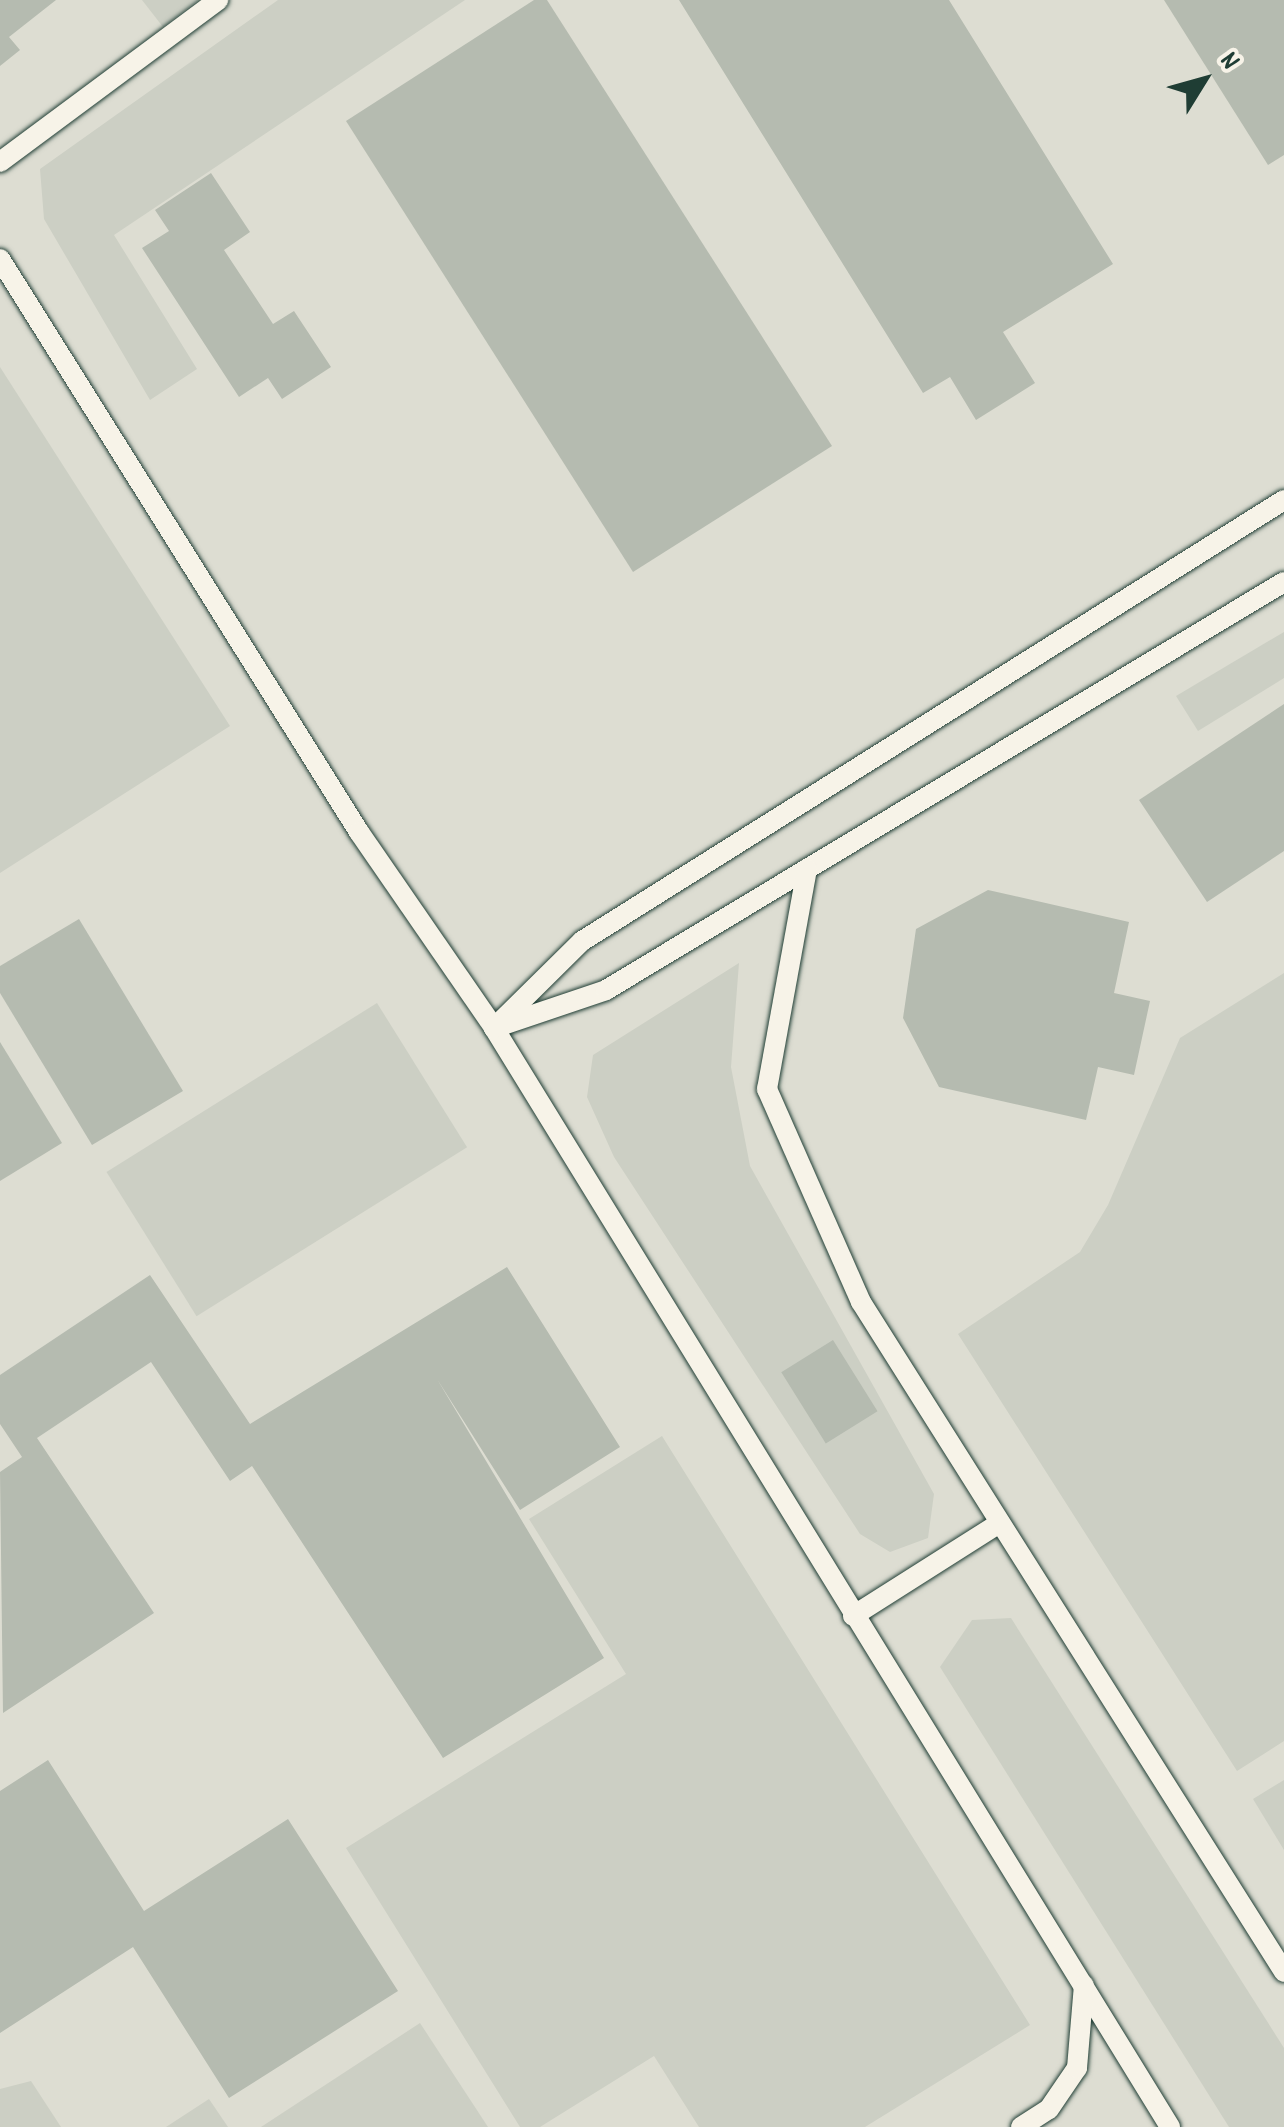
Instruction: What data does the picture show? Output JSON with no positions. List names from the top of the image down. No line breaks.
{"north":"top right"}
